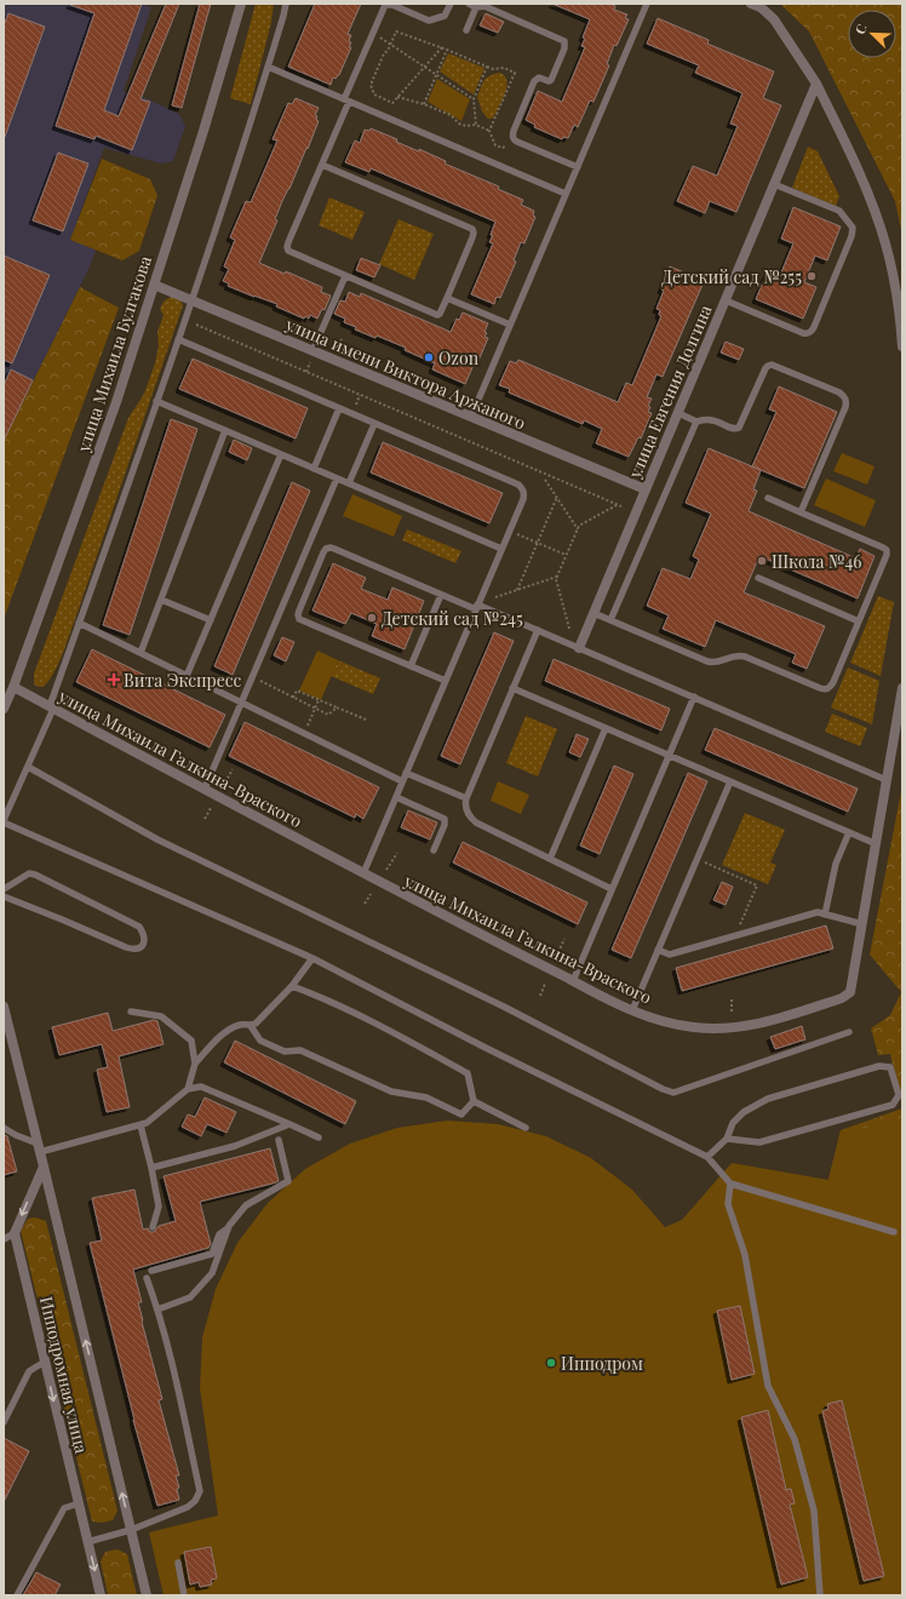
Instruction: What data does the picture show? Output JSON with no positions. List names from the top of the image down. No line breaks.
{"streets":{"street":["улица Михаила Булгакова","улица имени Виктора Аржаного","улица Евгения Долгина","улица Михаила Галкина-Враского","Ипподромная улица"]},"crossings":[["улица Михаила Булгакова","улица имени Виктора Аржаного"],["улица Михаила Булгакова","улица Михаила Галкина-Враского"],["улица имени Виктора Аржаного","улица Евгения Долгина"]],"places":{"other":["Детский сад №255","Ozon","Школа №46","Детский сад №245","Ипподром"],"health":["Вита Экспресс"]},"north":"top left"}
